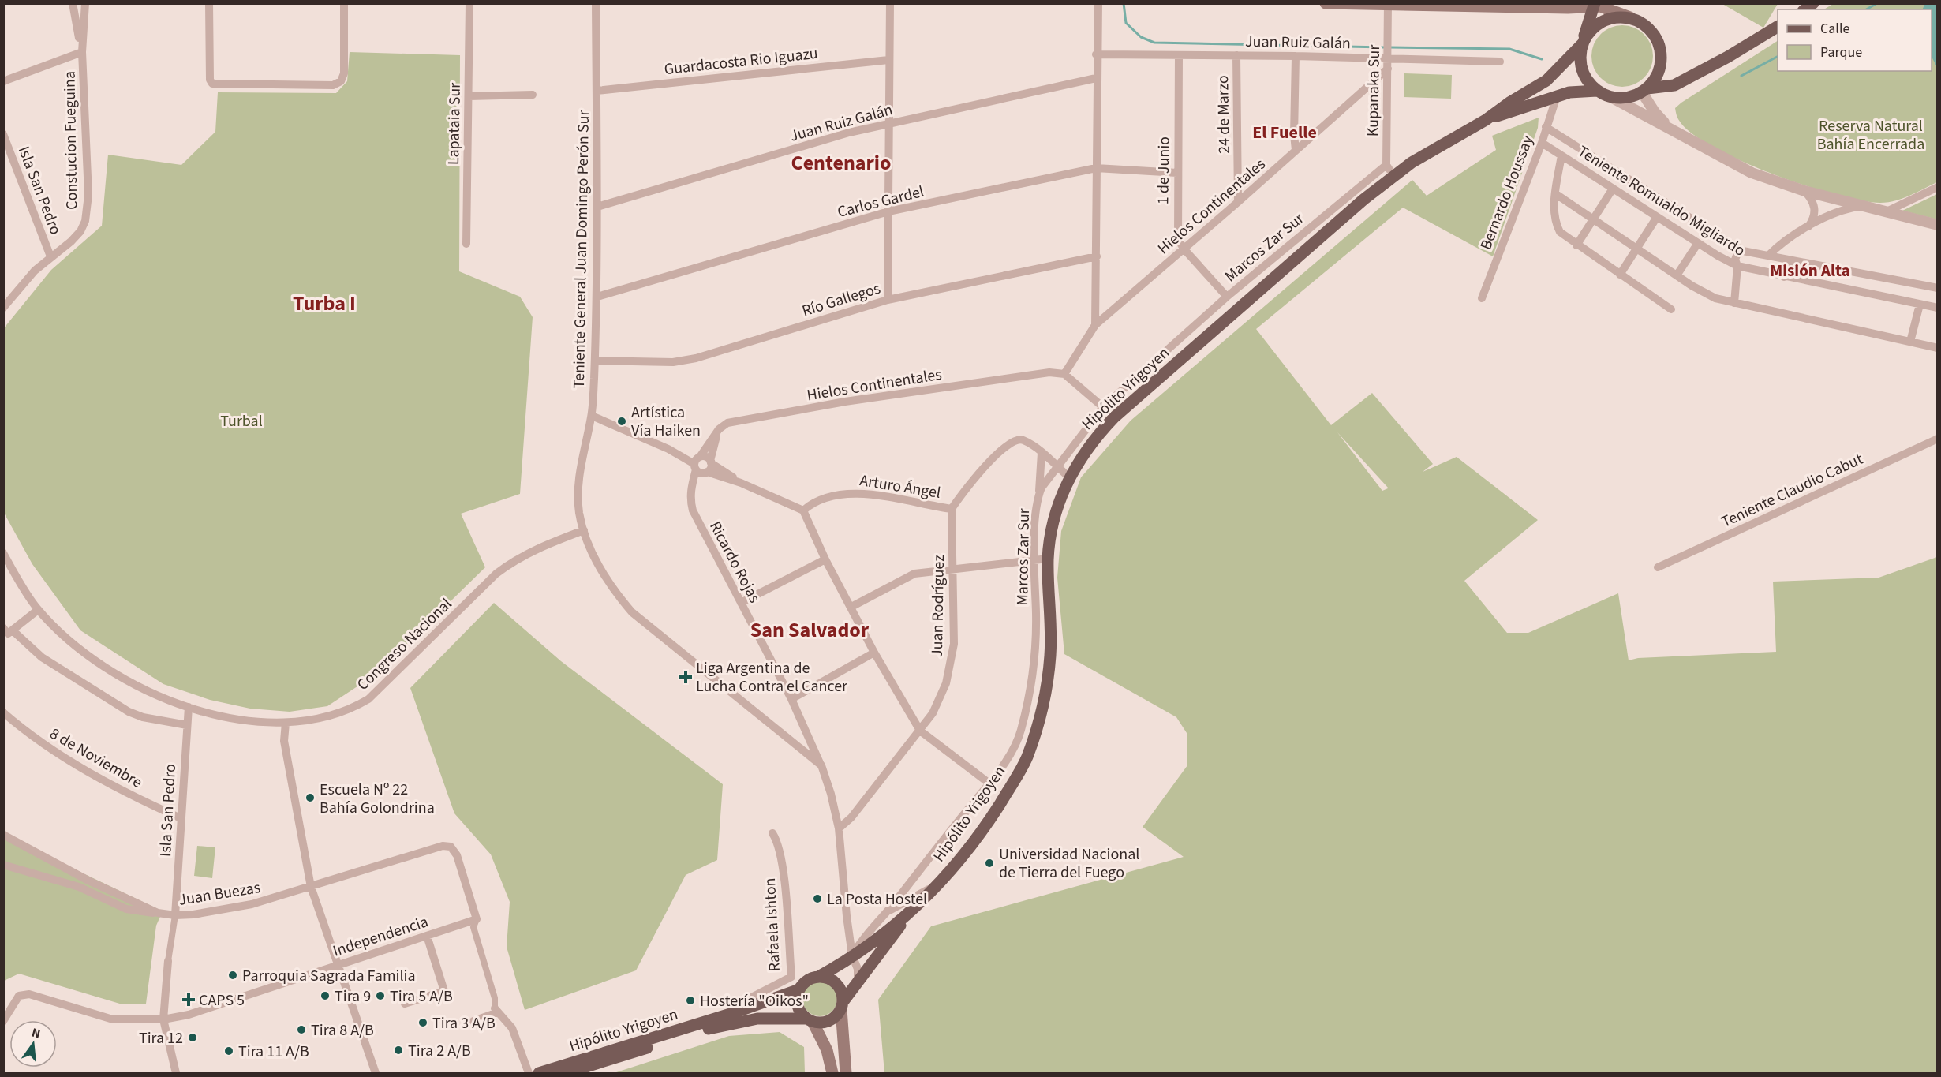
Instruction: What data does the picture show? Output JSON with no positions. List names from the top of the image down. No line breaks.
{"streets":{"main road":["Hipólito Yrigoyen"],"street":["Juan Ruiz Galán","Guardacosta Rio Iguazu","Kupanaka Sur","24 de Marzo","Lapataia Sur","Constucion Fueguina","1 de Junio","Isla San Pedro","Bernardo Houssay","Teniente Romualdo Migliardo","Carlos Gardel","Hielos Continentales","Marcos Zar Sur","Teniente General Juan Domingo Perón Sur","Río Gallegos","Arturo Ángel","Teniente Claudio Cabut","Ricardo Rojas","Juan Rodríguez","Congreso Nacional","8 de Noviembre","Juan Buezas","Rafaela Ishton","Independencia"]},"crossings":[["Juan Ruiz Galán","Kupanaka Sur"],["Juan Ruiz Galán","24 de Marzo"],["Juan Ruiz Galán","1 de Junio"],["Juan Ruiz Galán","Teniente General Juan Domingo Perón Sur"],["Guardacosta Rio Iguazu","Teniente General Juan Domingo Perón Sur"],["Kupanaka Sur","Hielos Continentales"],["Kupanaka Sur","Marcos Zar Sur"],["24 de Marzo","Hielos Continentales"],["Constucion Fueguina","Isla San Pedro"],["1 de Junio","Carlos Gardel"],["1 de Junio","Hielos Continentales"],["1 de Junio","Marcos Zar Sur"],["Isla San Pedro","Congreso Nacional"],["Isla San Pedro","8 de Noviembre"],["Isla San Pedro","Juan Buezas"],["Bernardo Houssay","Teniente Romualdo Migliardo"],["Carlos Gardel","Teniente General Juan Domingo Perón Sur"],["Marcos Zar Sur","Hipólito Yrigoyen"],["Teniente General Juan Domingo Perón Sur","Río Gallegos"],["Teniente General Juan Domingo Perón Sur","Ricardo Rojas"],["Teniente General Juan Domingo Perón Sur","Congreso Nacional"],["Hipólito Yrigoyen","Rafaela Ishton"],["Arturo Ángel","Juan Rodríguez"],["Juan Buezas","Independencia"]],"districts":["El Fuelle","Centenario","Misión Alta","Turba I","San Salvador"],"parks":["Reserva Natural Bahía Encerrada","Turbal"],"places":{"other":["Artística Vía Haiken","Escuela Nº 22 Bahía Golondrina","Universidad Nacional de Tierra del Fuego","La Posta Hostel","Parroquia Sagrada Familia","Tira 9","Tira 5 A/B","Hostería \"Oikos\"","Tira 3 A/B","Tira 8 A/B","Tira 12","Tira 2 A/B","Tira 11 A/B"],"health":["Liga Argentina de Lucha Contra el Cancer","CAPS 5"]},"legend":["Calle","Parque"],"north":"top"}
